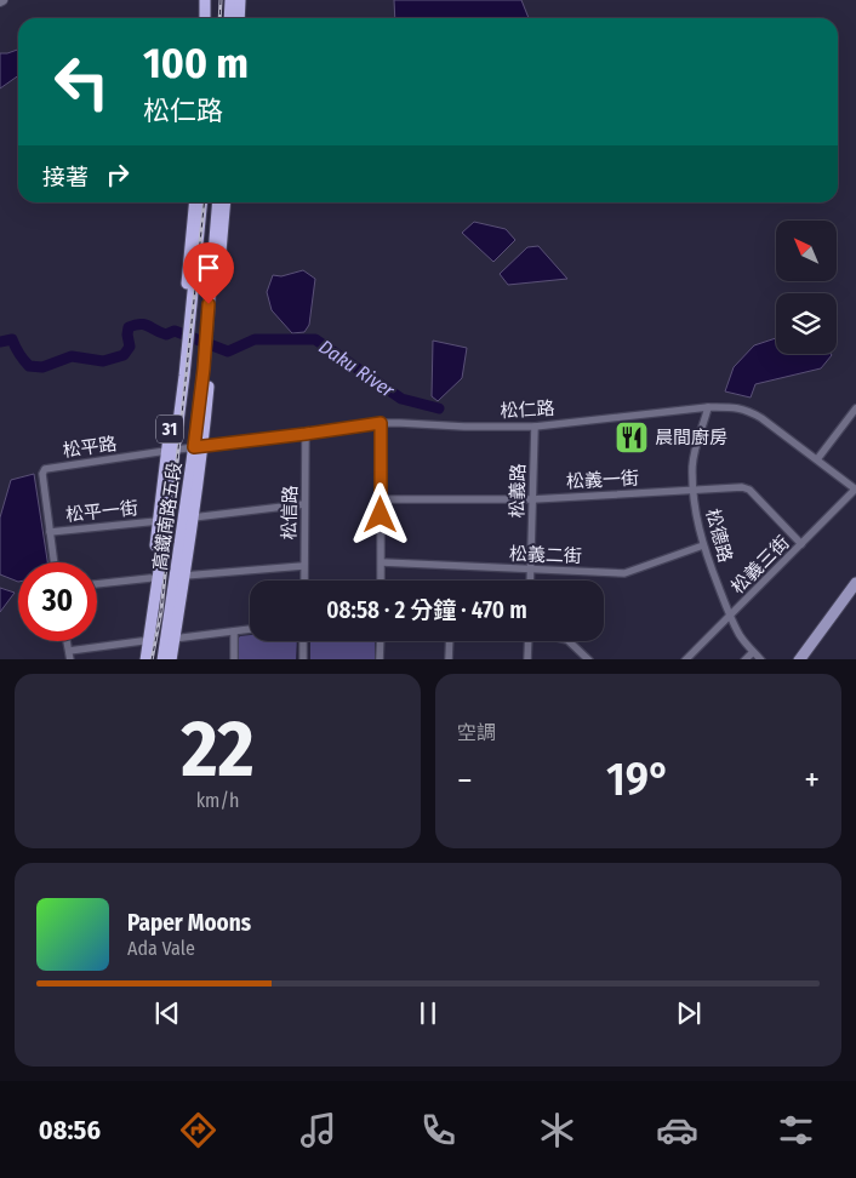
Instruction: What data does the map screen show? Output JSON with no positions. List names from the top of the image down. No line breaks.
{"streets":{"main road":["31","高鐵南路五段"],"street":["松仁路","松平路","松義一街","松義路","松平一街","松信路","松德路","松義二街","松義三街"]},"crossings":[["松仁路","松平路"],["松仁路","松義路"],["松仁路","松信路"],["松仁路","高鐵南路五段"],["松仁路","松德路"],["松仁路","松義三街"],["松平路","松平一街"],["松平路","高鐵南路五段"],["松義一街","松義路"],["松義一街","松德路"],["松義一街","松義三街"],["松義路","松義二街"],["松平一街","高鐵南路五段"],["松德路","松義二街"],["松德路","松義三街"]],"water":["Daku River"],"places":{"restaurant":["晨間廚房"]},"north":"top left","page":{"turn":["100 m","松仁路"],"then":"接著","limit":"30","trip":"08:58 · 2 分鐘 · 470 m","tile":[["22","km/h"],"空調"],"heat":["−","19°","+"],"song":["Paper Moons","Ada Vale"],"tabs":"08:56"}}
